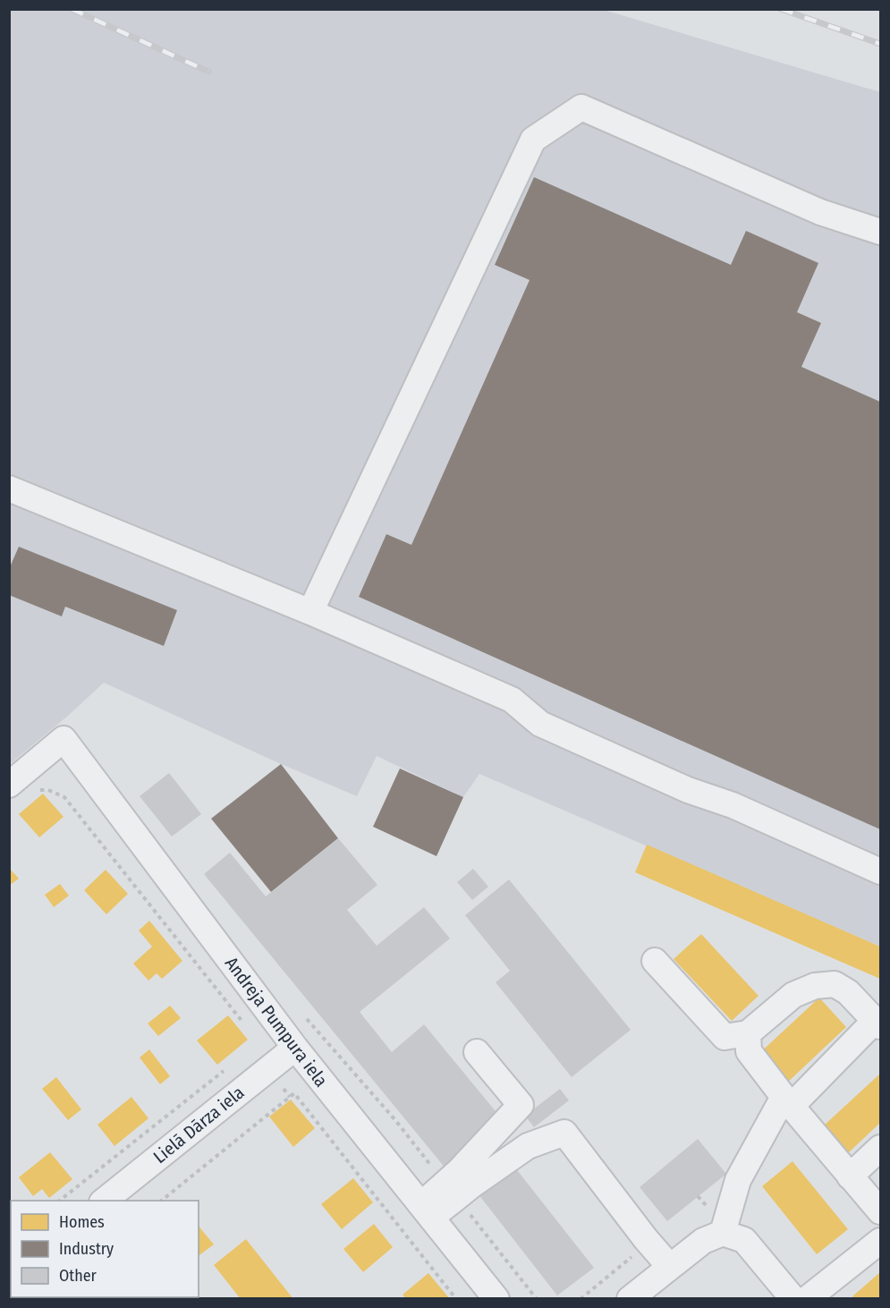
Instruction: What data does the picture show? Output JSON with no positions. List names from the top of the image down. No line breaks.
{"streets":{"street":["Andreja Pumpura iela","Lielā Dārza iela"]},"crossings":[["Andreja Pumpura iela","Lielā Dārza iela"]],"legend":["Homes","Industry","Other"]}
